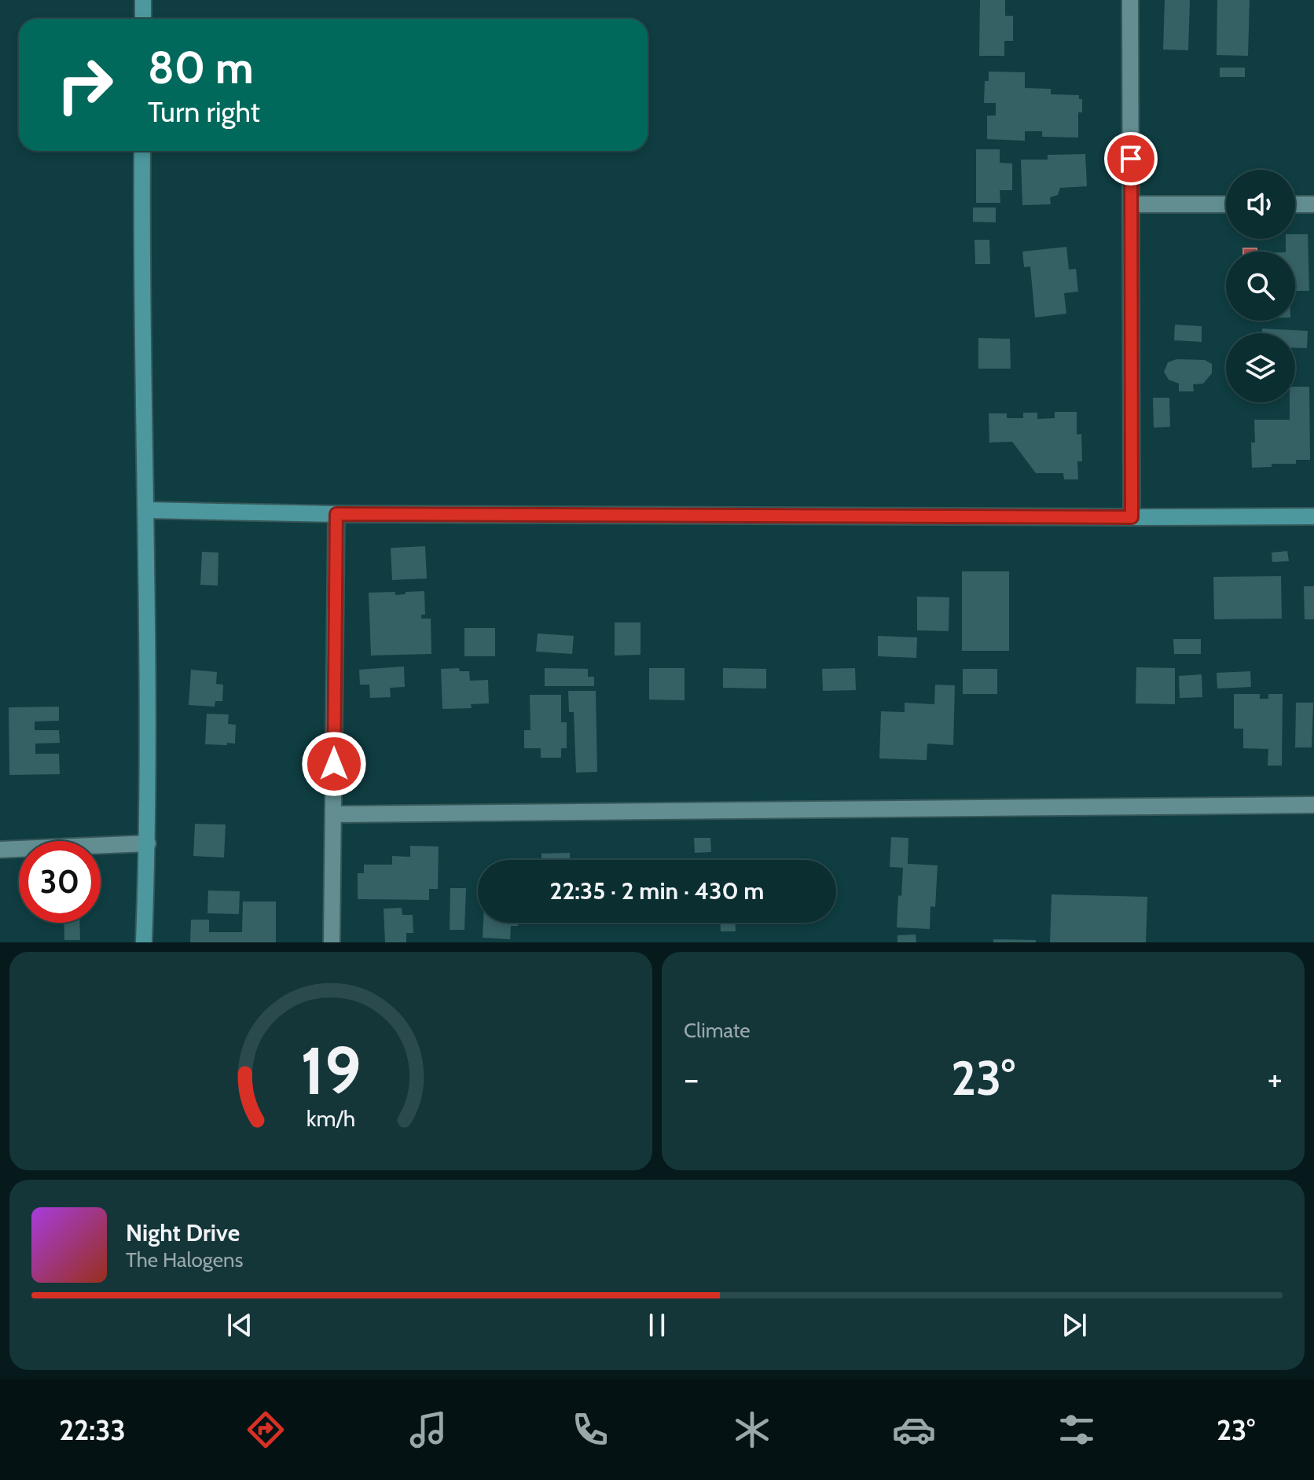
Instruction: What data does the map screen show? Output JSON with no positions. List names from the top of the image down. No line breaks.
{"page":{"turn":["80 m","Turn right"],"limit":"30","trip":"22:35 · 2 min · 430 m","tile":"Climate","heat":["−","23°","+"],"song":["Night Drive","The Halogens"],"tabs":["22:33","23°"],"gauge":["19","km/h"]}}
